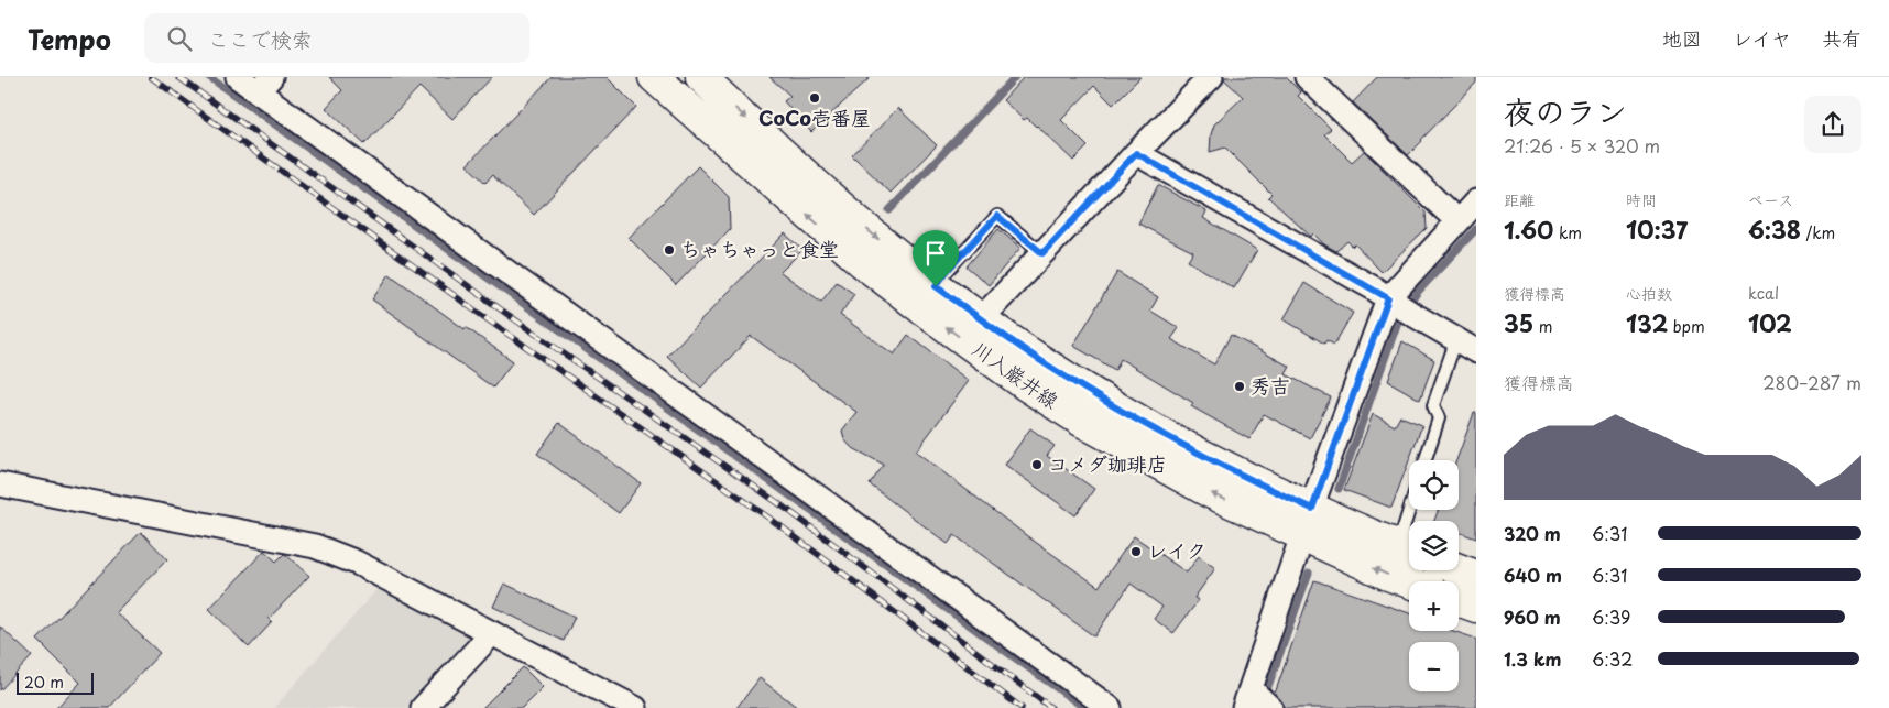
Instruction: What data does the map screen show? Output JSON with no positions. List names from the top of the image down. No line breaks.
{"streets":{"main road":["川入巌井線"]},"places":["CoCo壱番屋","ちゃちゃっと食堂","秀吉","コメダ珈琲店","レイク"],"scale_bar":"20 m","page":{"header":"Tempo","search":"ここで検索","nav":["地図","レイヤ","共有"],"heading":["夜のラン","21:26 · 5 × 320 m"],"stats":[["距離","1.60 km"],["時間","10:37"],["ペース","6:38 /km"],["獲得標高","35 m"],["心拍数","132 bpm"],["kcal","102"]],"chart":["獲得標高","280–287 m"],"map_buttons":["+","−"],"list":[{"name":"320 m","note":"6:31"},{"name":"640 m","note":"6:31"},{"name":"960 m","note":"6:39"},{"name":"1.3 km","note":"6:32"}],"scale":"20 m"}}
